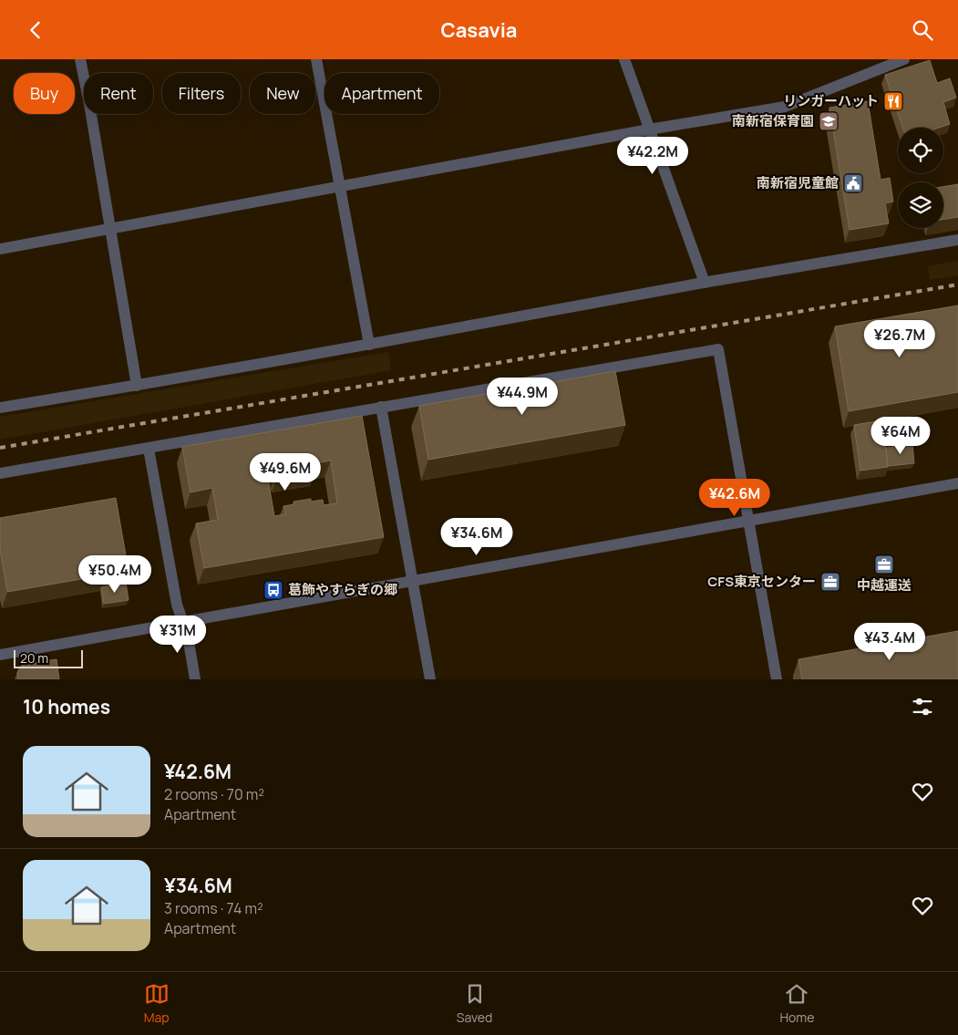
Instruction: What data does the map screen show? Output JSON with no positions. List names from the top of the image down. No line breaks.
{"places":{"restaurant":["リンガーハット"],"school or university":["南新宿保育園"],"public building":["南新宿児童館"],"office":["中越運送","CFS東京センター"],"bus stop":["葛飾やすらぎの郷"]},"scale_bar":"20 m","page":{"header":"Casavia","chip":["Buy","Rent","Filters","New","Apartment"],"price":["¥42.2M","¥26.7M","¥44.9M","¥64M","¥49.6M","¥42.6M","¥34.6M","¥50.4M","¥31M","¥43.4M"],"scale":"20 m","heading":"10 homes","list":[{"name":"¥42.6M","note":"2 rooms · 70 m² · Apartment"},{"name":"¥34.6M","note":"3 rooms · 74 m² · Apartment"}],"tabs":["Map","Saved","Home"]}}
